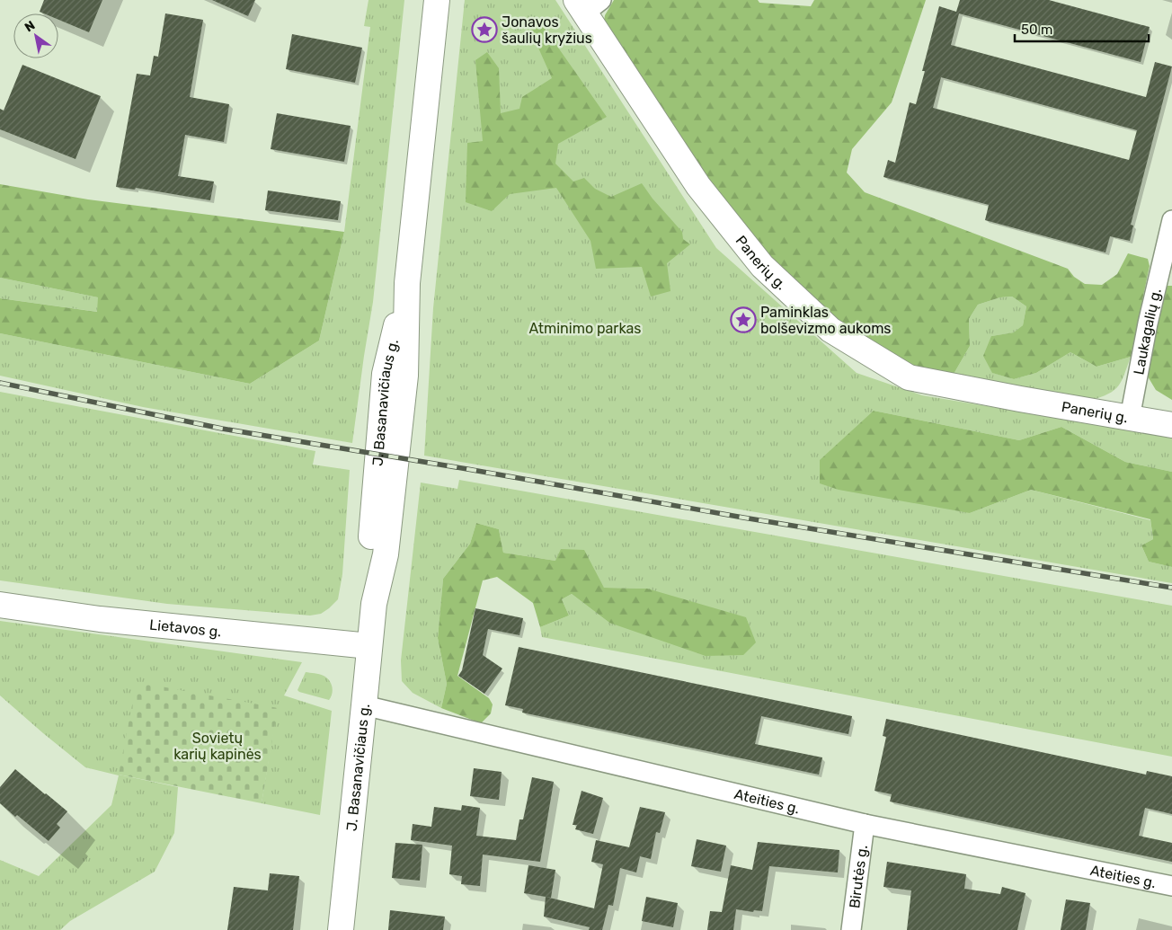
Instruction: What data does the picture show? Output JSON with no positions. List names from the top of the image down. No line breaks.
{"streets":{"main road":["Panerių g.","J. Basanavičiaus g.","Lietavos g."],"street":["Laukagalių g.","Ateities g.","Birutės g."]},"crossings":[["Panerių g.","Laukagalių g."],["J. Basanavičiaus g.","Lietavos g."],["J. Basanavičiaus g.","Ateities g."],["Ateities g.","Birutės g."]],"parks":["Atminimo parkas","Sovietų karių kapinės"],"places":{"place":["Jonavos šaulių kryžius","Paminklas bolševizmo aukoms"]},"scale_bar":"50 m","north":"top left"}
